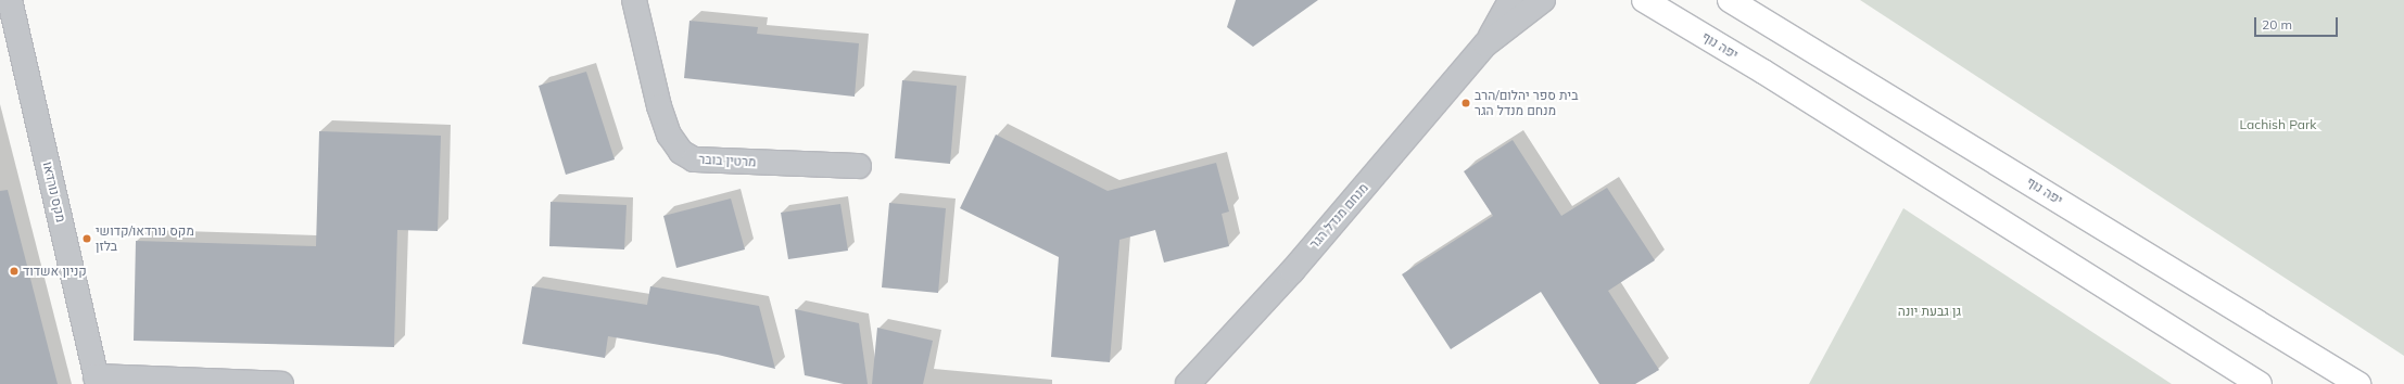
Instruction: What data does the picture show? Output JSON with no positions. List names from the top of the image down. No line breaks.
{"streets":{"main road":["יפה נוף"],"street":["מרטין בובר","מקס נורדאו","מנחם מנדל הגר"]},"parks":["Lachish Park","גן גבעת יונה"],"places":["בית ספר יהלום/הרב מנחם מנדל הגר","מקס נורדאו/קדושי בלזן","קניון אשדוד"],"scale_bar":"20 m"}
